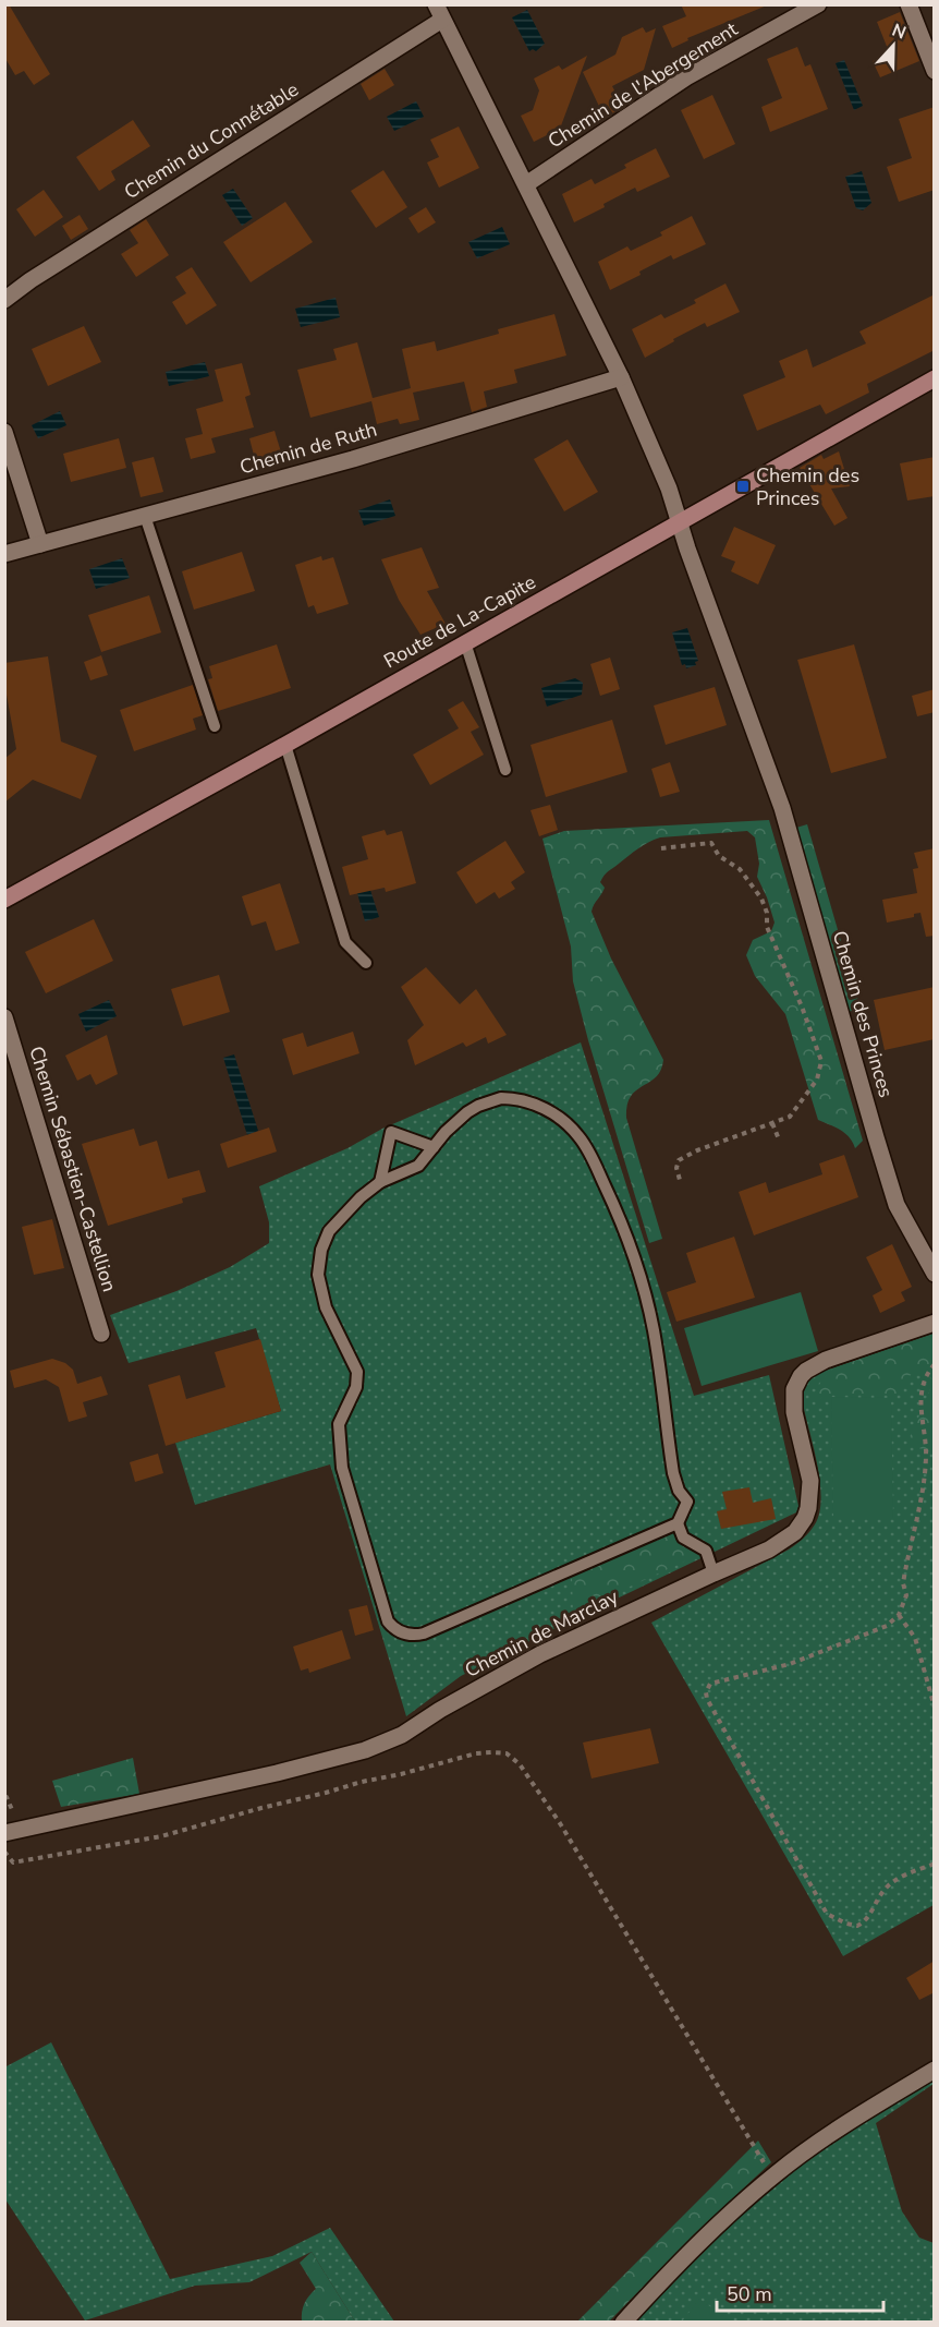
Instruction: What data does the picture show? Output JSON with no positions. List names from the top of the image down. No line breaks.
{"streets":{"street":["Chemin de l'Abergement","Chemin du Connétable","Chemin de Ruth","Route de La-Capite","Chemin des Princes","Chemin Sébastien-Castellion","Chemin de Marclay"]},"crossings":[["Chemin de l'Abergement","Chemin des Princes"],["Chemin du Connétable","Chemin des Princes"],["Chemin de Ruth","Chemin des Princes"],["Route de La-Capite","Chemin des Princes"]],"places":{"transit":["Chemin des Princes"]},"scale_bar":"50 m","north":"top"}
